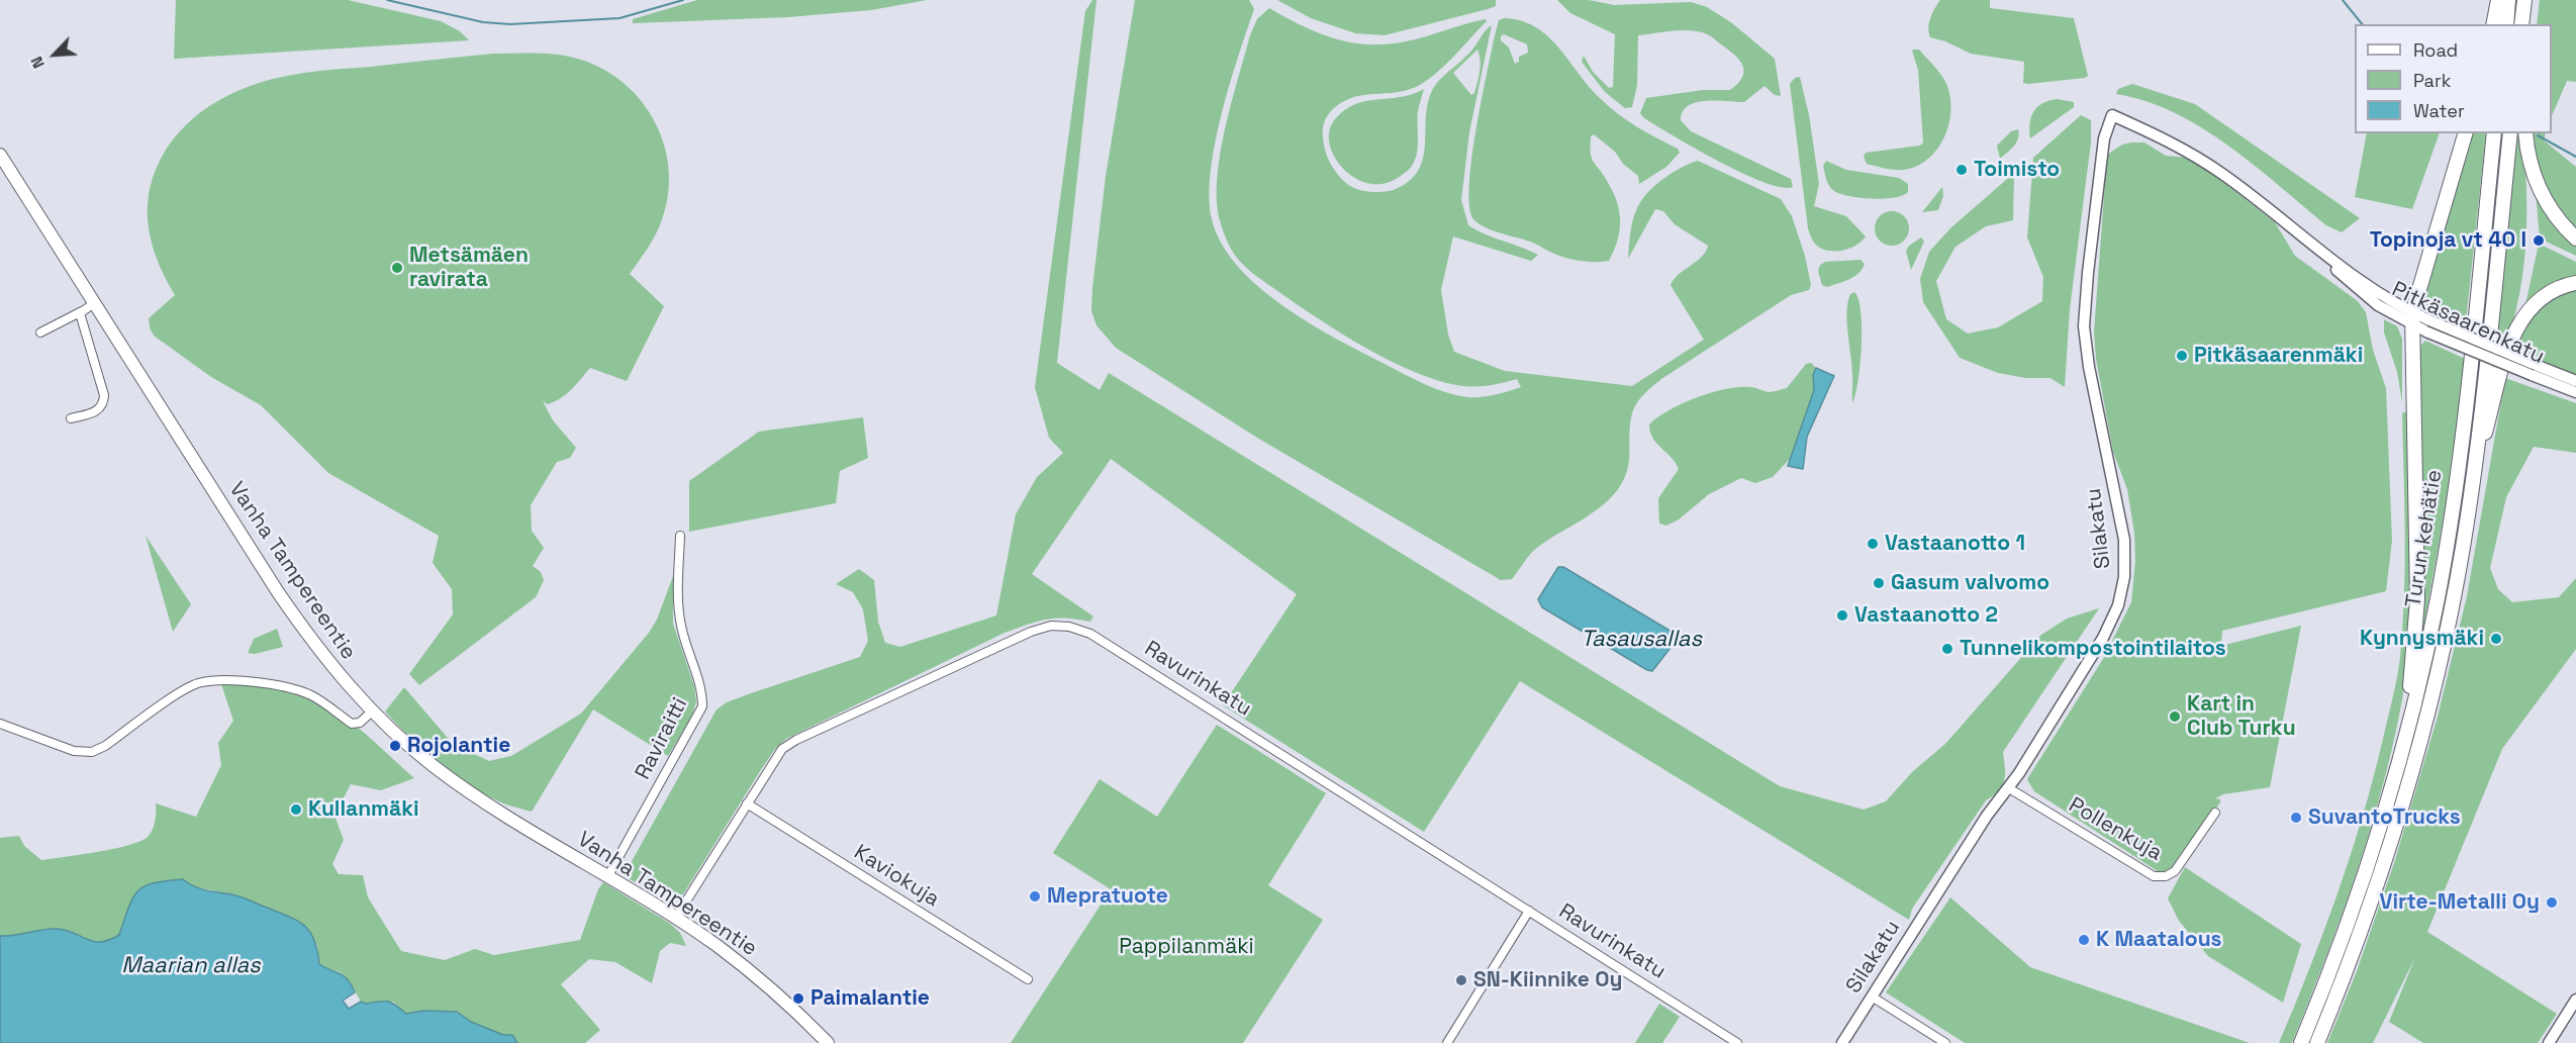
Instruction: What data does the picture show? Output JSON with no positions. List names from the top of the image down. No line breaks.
{"streets":{"highway":["Turun kehätie"],"main road":["Vanha Tampereentie"],"street":["Pitkäsaarenkatu","Silakatu","Ravurinkatu","Raviraitti","Pollenkuja","Kaviokuja"]},"crossings":[["Pitkäsaarenkatu","Silakatu"],["Silakatu","Pollenkuja"],["Vanha Tampereentie","Ravurinkatu"],["Vanha Tampereentie","Raviraitti"],["Ravurinkatu","Kaviokuja"]],"water":["Tasausallas","Maarian allas"],"parks":["Pappilanmäki"],"places":["Toimisto","Topinoja vt 40 I","Metsämäen ravirata","Pitkäsaarenmäki","Vastaanotto 1","Gasum valvomo","Vastaanotto 2","Kynnysmäki","Tunnelikompostointilaitos","Kart in Club Turku","Rojolantie","Kullanmäki","SuvantoTrucks","Mepratuote","Virte-Metalli Oy","K Maatalous","SN-Kiinnike Oy","Paimalantie"],"legend":["Road","Park","Water"],"north":"bottom left"}
